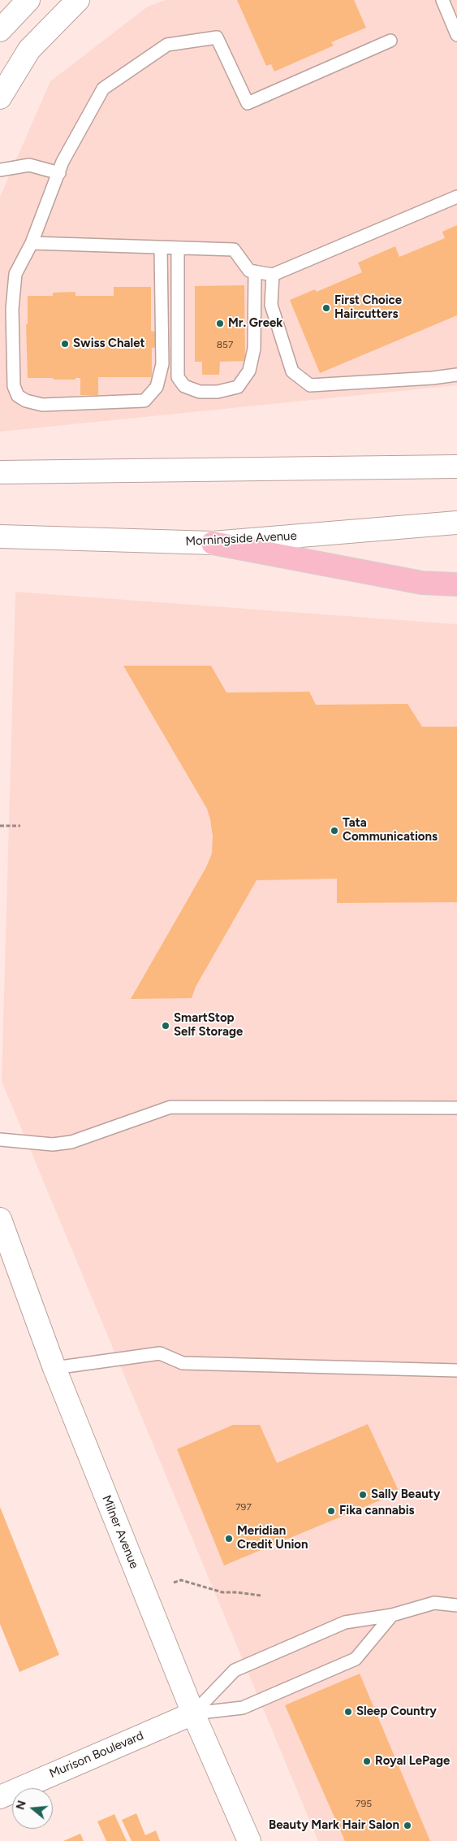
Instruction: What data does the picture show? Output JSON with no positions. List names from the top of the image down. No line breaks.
{"streets":{"main road":["Morningside Avenue","Milner Avenue","Murison Boulevard"]},"crossings":[["Milner Avenue","Murison Boulevard"]],"places":["First Choice Haircutters","Mr. Greek","Swiss Chalet","Tata Communications","SmartStop Self Storage","Sally Beauty","Fika cannabis","Meridian Credit Union","Sleep Country","Royal LePage","Beauty Mark Hair Salon"],"house_numbers":["857","797","795"],"north":"left"}
